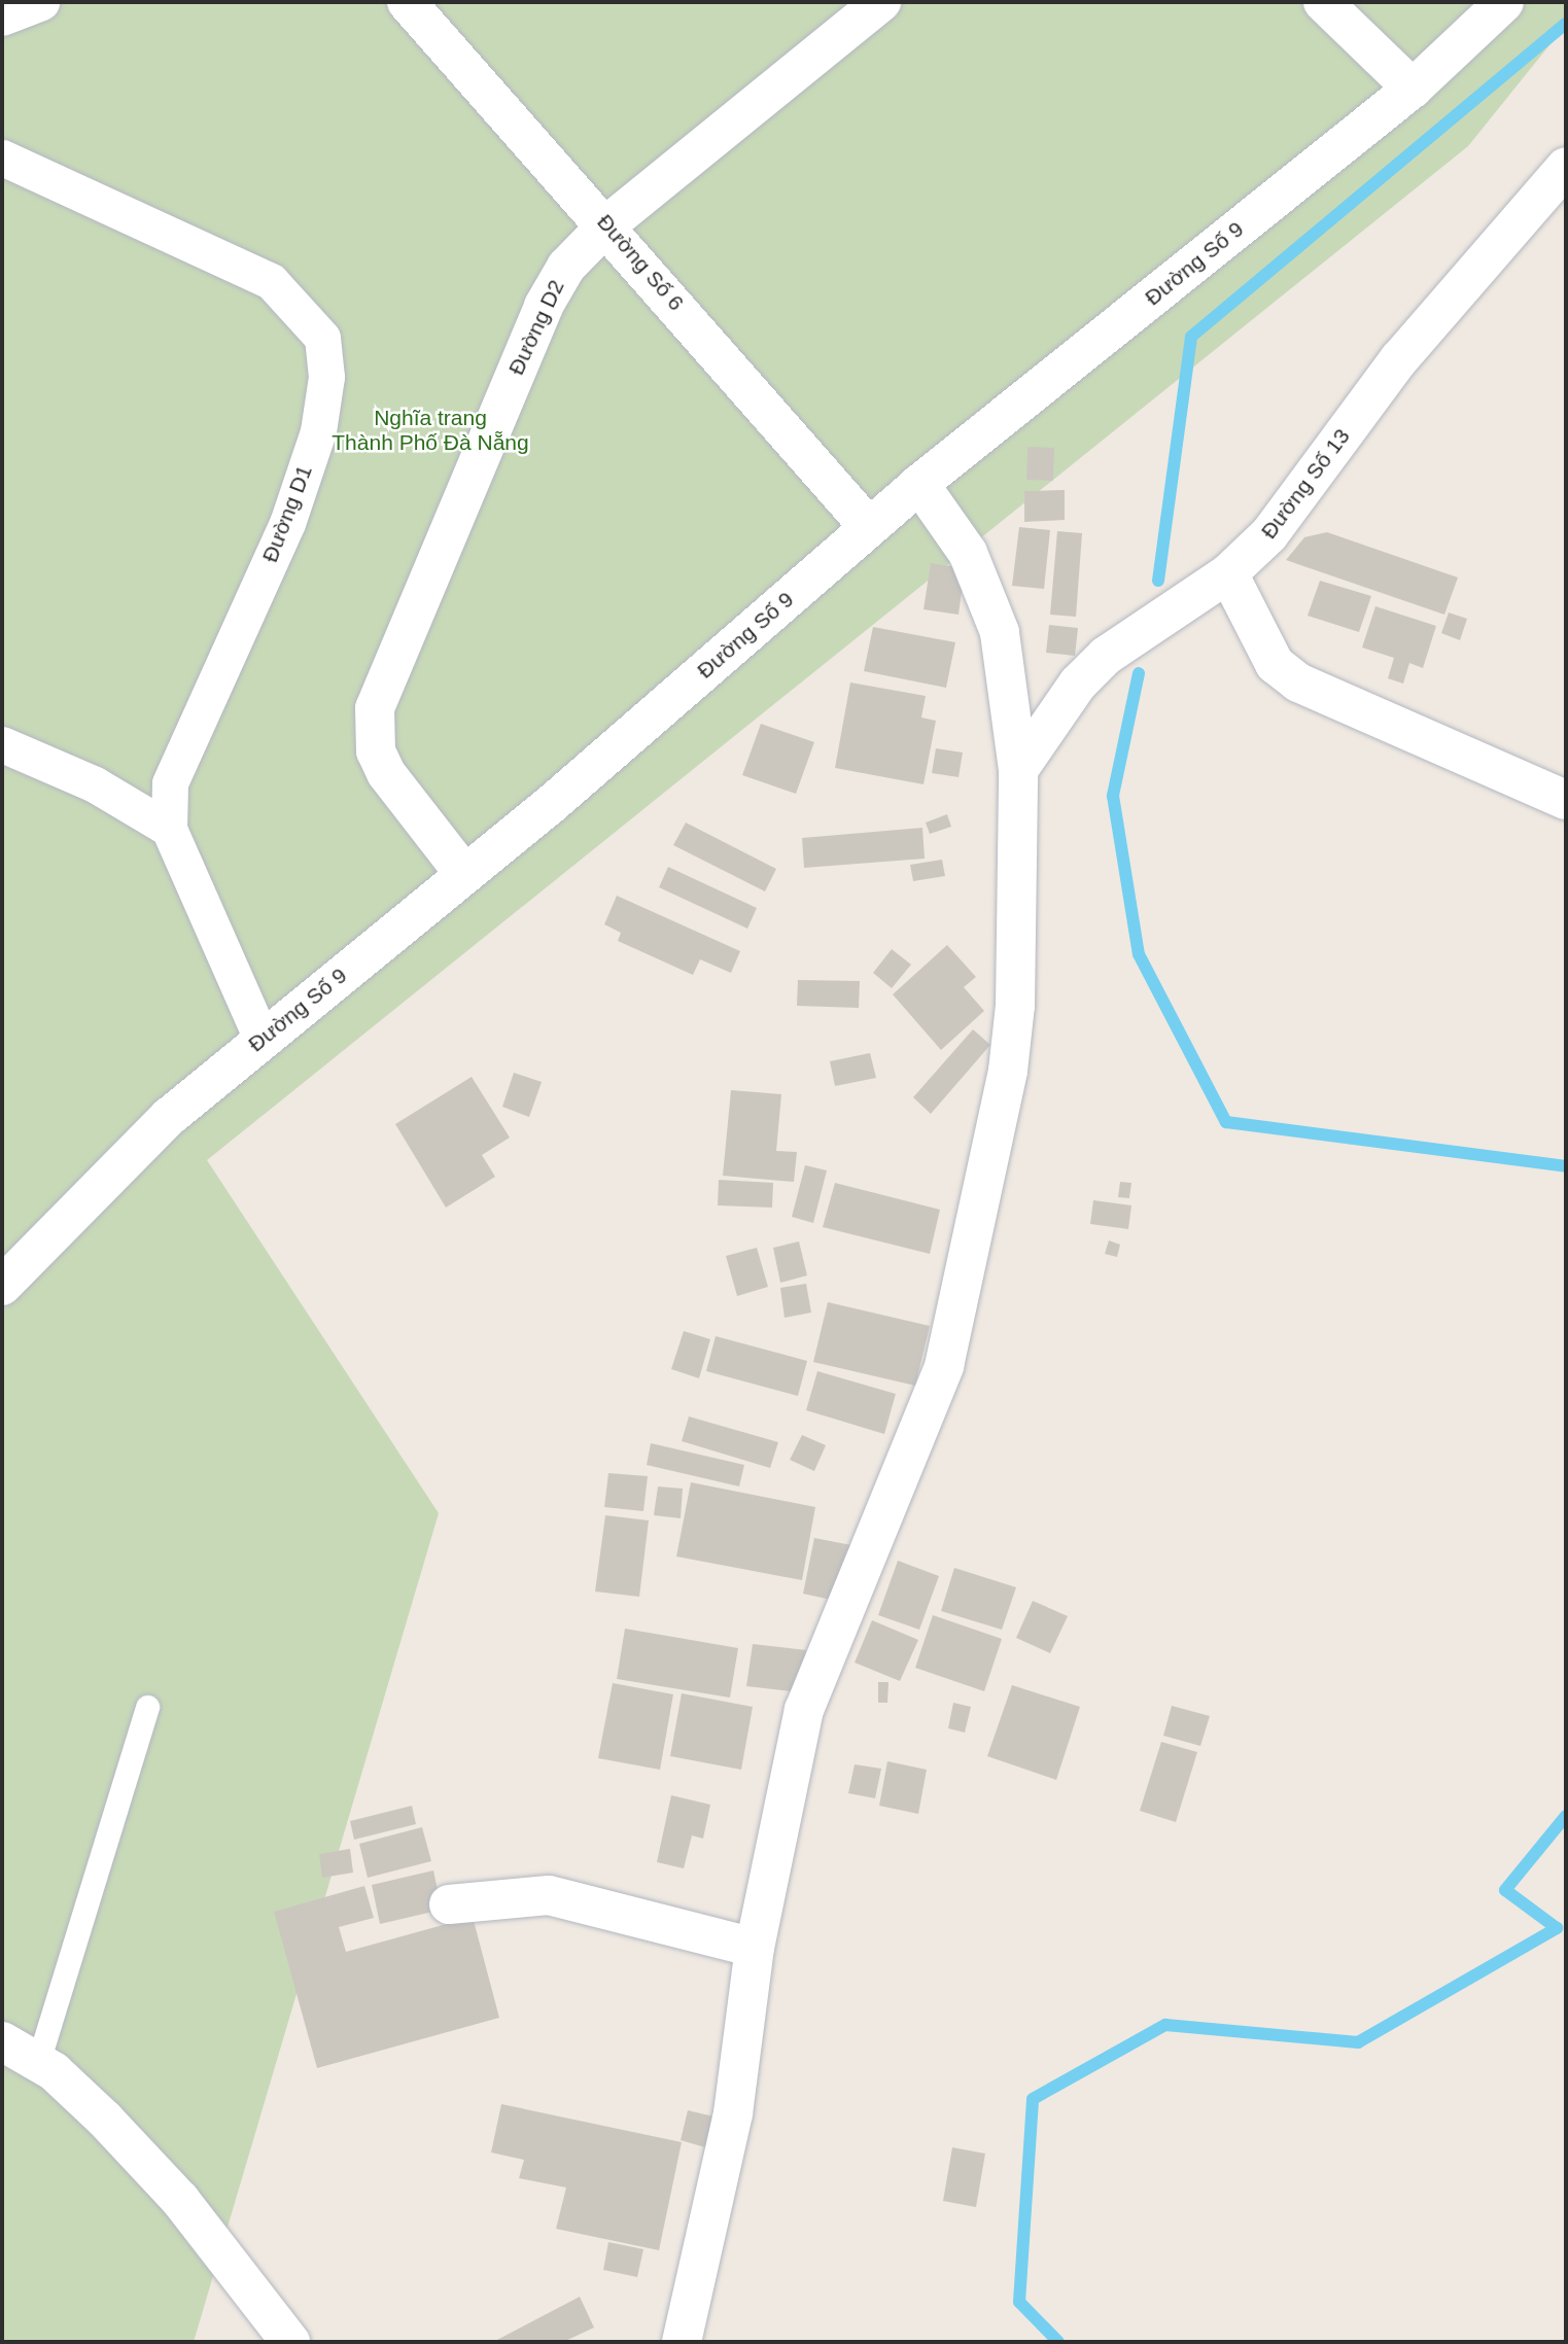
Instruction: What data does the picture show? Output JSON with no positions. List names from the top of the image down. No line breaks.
{"streets":{"street":["Đường Số 6","Đường Số 9","Đường D2","Đường Số 13","Đường D1"]},"crossings":[["Đường Số 6","Đường Số 9"],["Đường Số 6","Đường D2"],["Đường Số 9","Đường D2"],["Đường Số 9","Đường D1"]],"parks":["Nghĩa trang Thành Phố Đà Nẵng"]}
